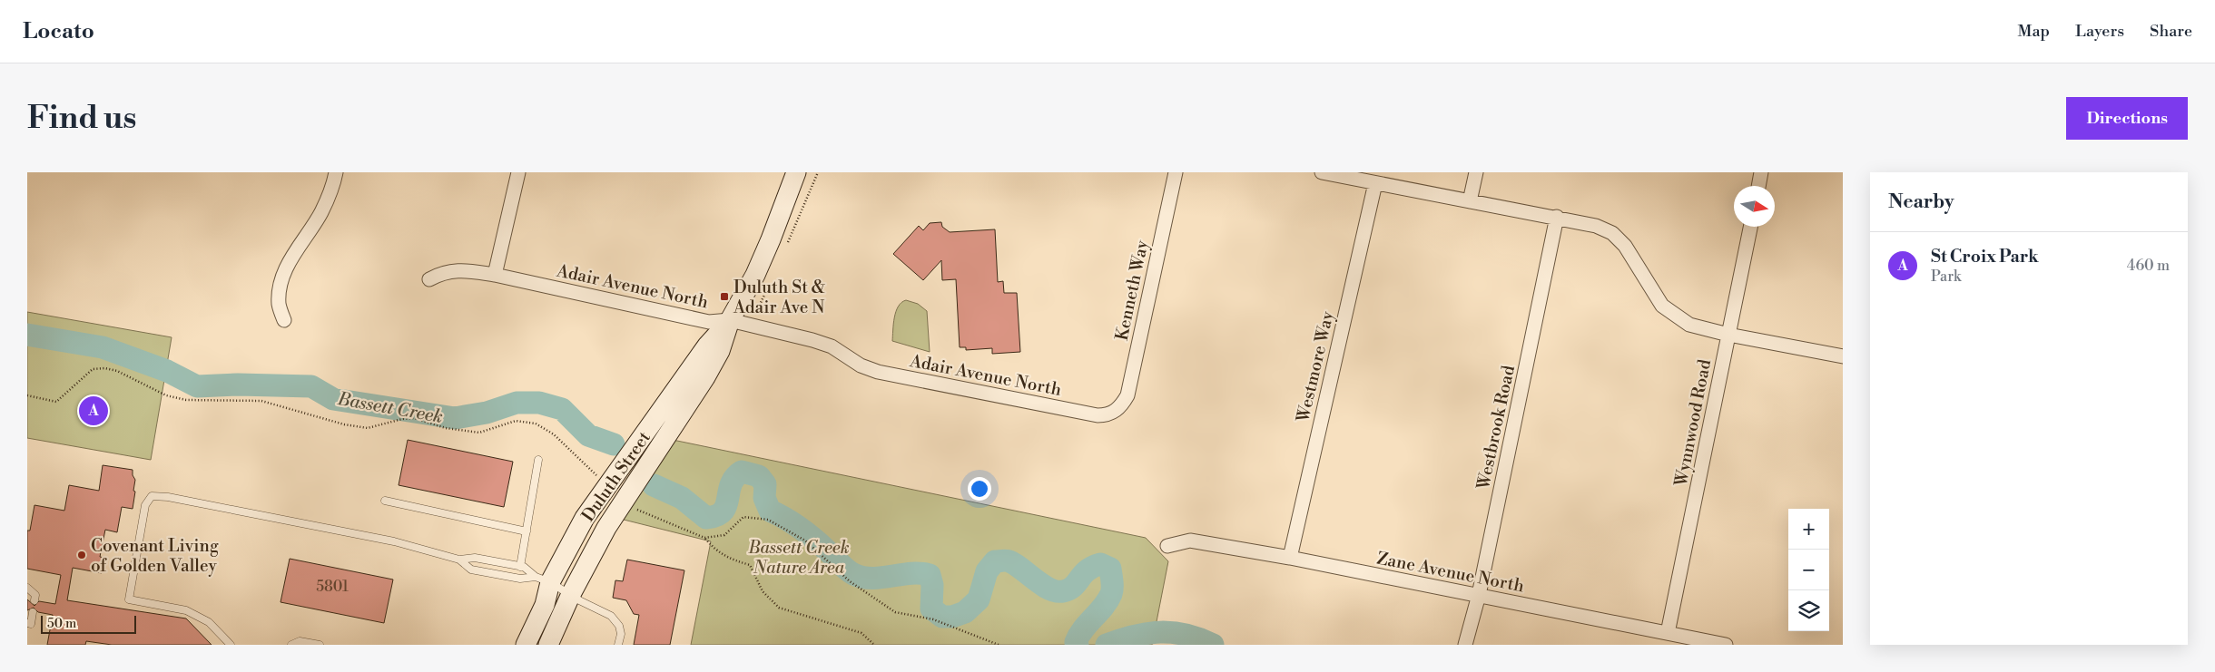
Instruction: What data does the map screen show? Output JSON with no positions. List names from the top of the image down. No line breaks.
{"streets":{"street":["Adair Avenue North","Kenneth Way","Westmore Way","Wynnwood Road","Westbrook Road","Duluth Street","Zane Avenue North"]},"crossings":[["Adair Avenue North","Kenneth Way"],["Adair Avenue North","Duluth Street"],["Westmore Way","Zane Avenue North"],["Wynnwood Road","Zane Avenue North"],["Westbrook Road","Zane Avenue North"]],"water":["Bassett Creek"],"parks":["Bassett Creek Nature Area"],"places":{"transit":["Duluth St & Adair Ave N"],"other":["Covenant Living of Golden Valley"]},"house_numbers":["5801"],"scale_bar":"50 m","north":"right","page":{"header":"Locato","nav":["Map","Layers","Share"],"buttons":"Directions","title":"Find us","heading":"Nearby","list":[{"mark":"A","name":"St Croix Park","note":"Park","value":"460 m"}],"pins":"A","map_buttons":["+","−"],"scale":"50 m"}}
